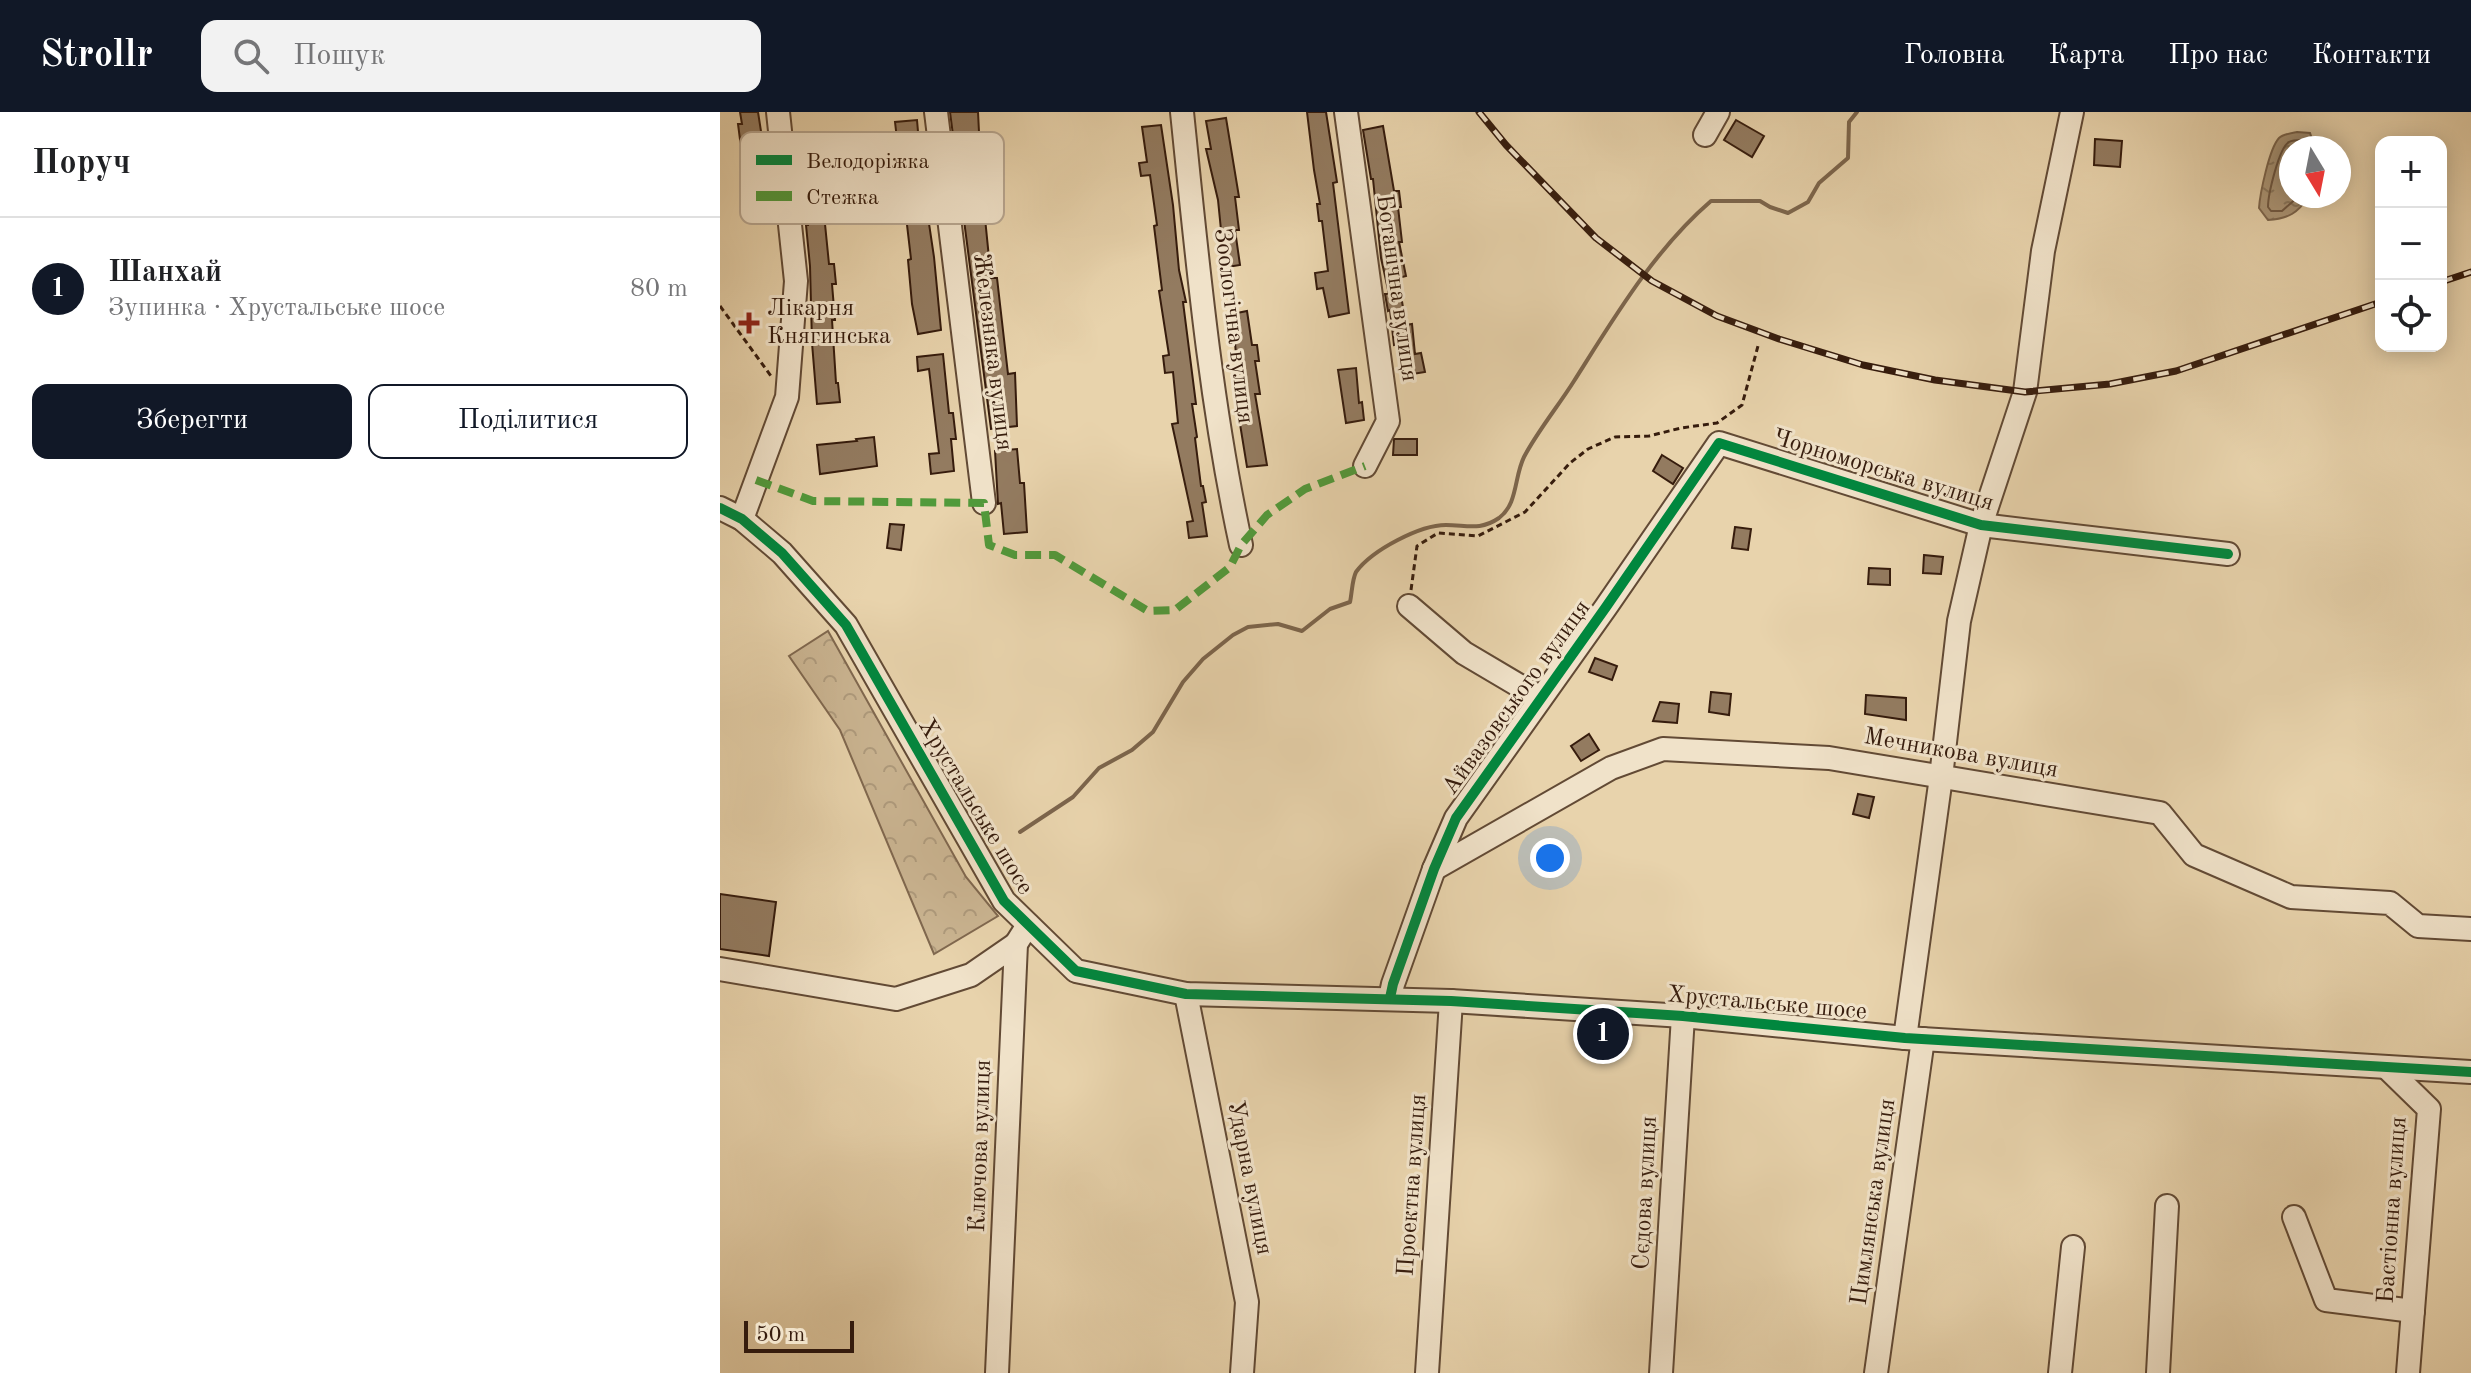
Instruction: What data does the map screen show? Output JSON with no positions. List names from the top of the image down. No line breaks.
{"streets":{"street":["Ботанічна вулиця","Зоологічна вулиця","Железняка вулиця","Чорноморська вулиця","Айвазовського вулиця","Мечникова вулиця","Хрустальське шосе","Ключова вулиця","Ударна вулиця","Проектна вулиця","Сєдова вулиця","Цимлянська вулиця","Бастіонна вулиця"]},"crossings":[["Чорноморська вулиця","Айвазовського вулиця"],["Чорноморська вулиця","Цимлянська вулиця"],["Айвазовського вулиця","Мечникова вулиця"],["Айвазовського вулиця","Хрустальське шосе"],["Мечникова вулиця","Цимлянська вулиця"],["Хрустальське шосе","Ключова вулиця"],["Хрустальське шосе","Ударна вулиця"],["Хрустальське шосе","Проектна вулиця"],["Хрустальське шосе","Сєдова вулиця"],["Хрустальське шосе","Цимлянська вулиця"],["Хрустальське шосе","Бастіонна вулиця"]],"places":{"health":["Лікарня Княгинська"]},"legend":["Велодоріжка","Стежка"],"scale_bar":"50 m","north":"bottom","page":{"header":"Strollr","search":"Пошук","nav":["Головна","Карта","Про нас","Контакти"],"heading":"Поруч","map_buttons":["+","−"],"list":[{"mark":"1","name":"Шанхай","note":"Зупинка · Хрустальське шосе","value":"80 m"}],"buttons":["Зберегти","Поділитися"],"pins":"1","scale":"50 m"}}
